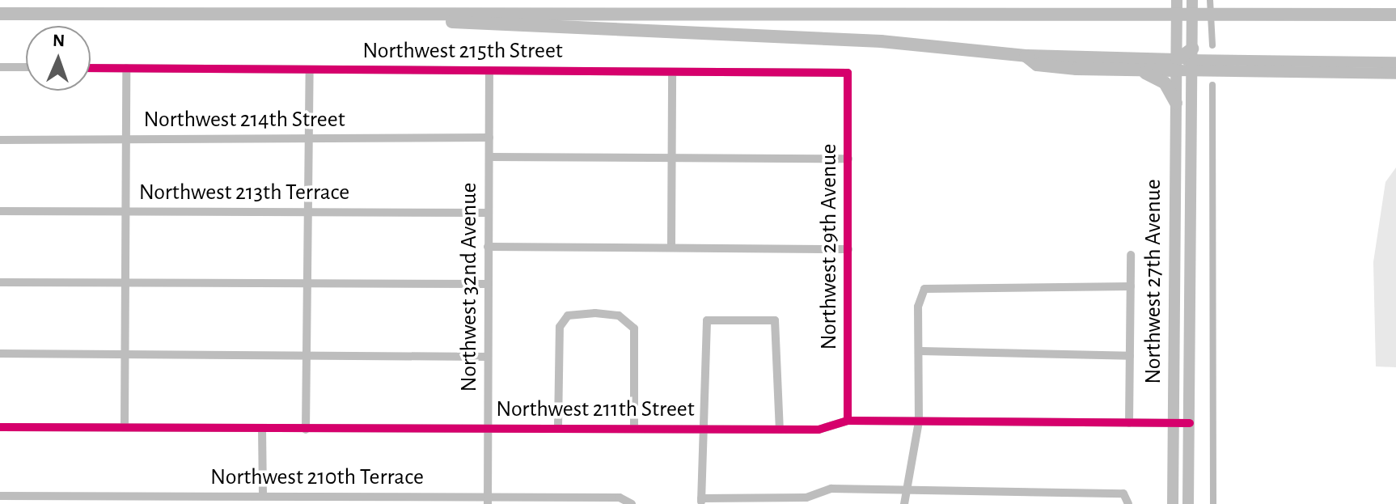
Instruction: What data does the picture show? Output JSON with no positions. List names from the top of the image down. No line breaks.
{"streets":{"main road":["Northwest 27th Avenue"],"street":["Northwest 215th Street","Northwest 214th Street","Northwest 213th Terrace","Northwest 29th Avenue","Northwest 32nd Avenue","Northwest 211th Street","Northwest 210th Terrace"]},"crossings":[["Northwest 215th Street","Northwest 29th Avenue"],["Northwest 215th Street","Northwest 32nd Avenue"],["Northwest 214th Street","Northwest 32nd Avenue"],["Northwest 213th Terrace","Northwest 32nd Avenue"],["Northwest 29th Avenue","Northwest 211th Street"],["Northwest 27th Avenue","Northwest 211th Street"],["Northwest 32nd Avenue","Northwest 211th Street"],["Northwest 32nd Avenue","Northwest 210th Terrace"]],"north":"top"}
